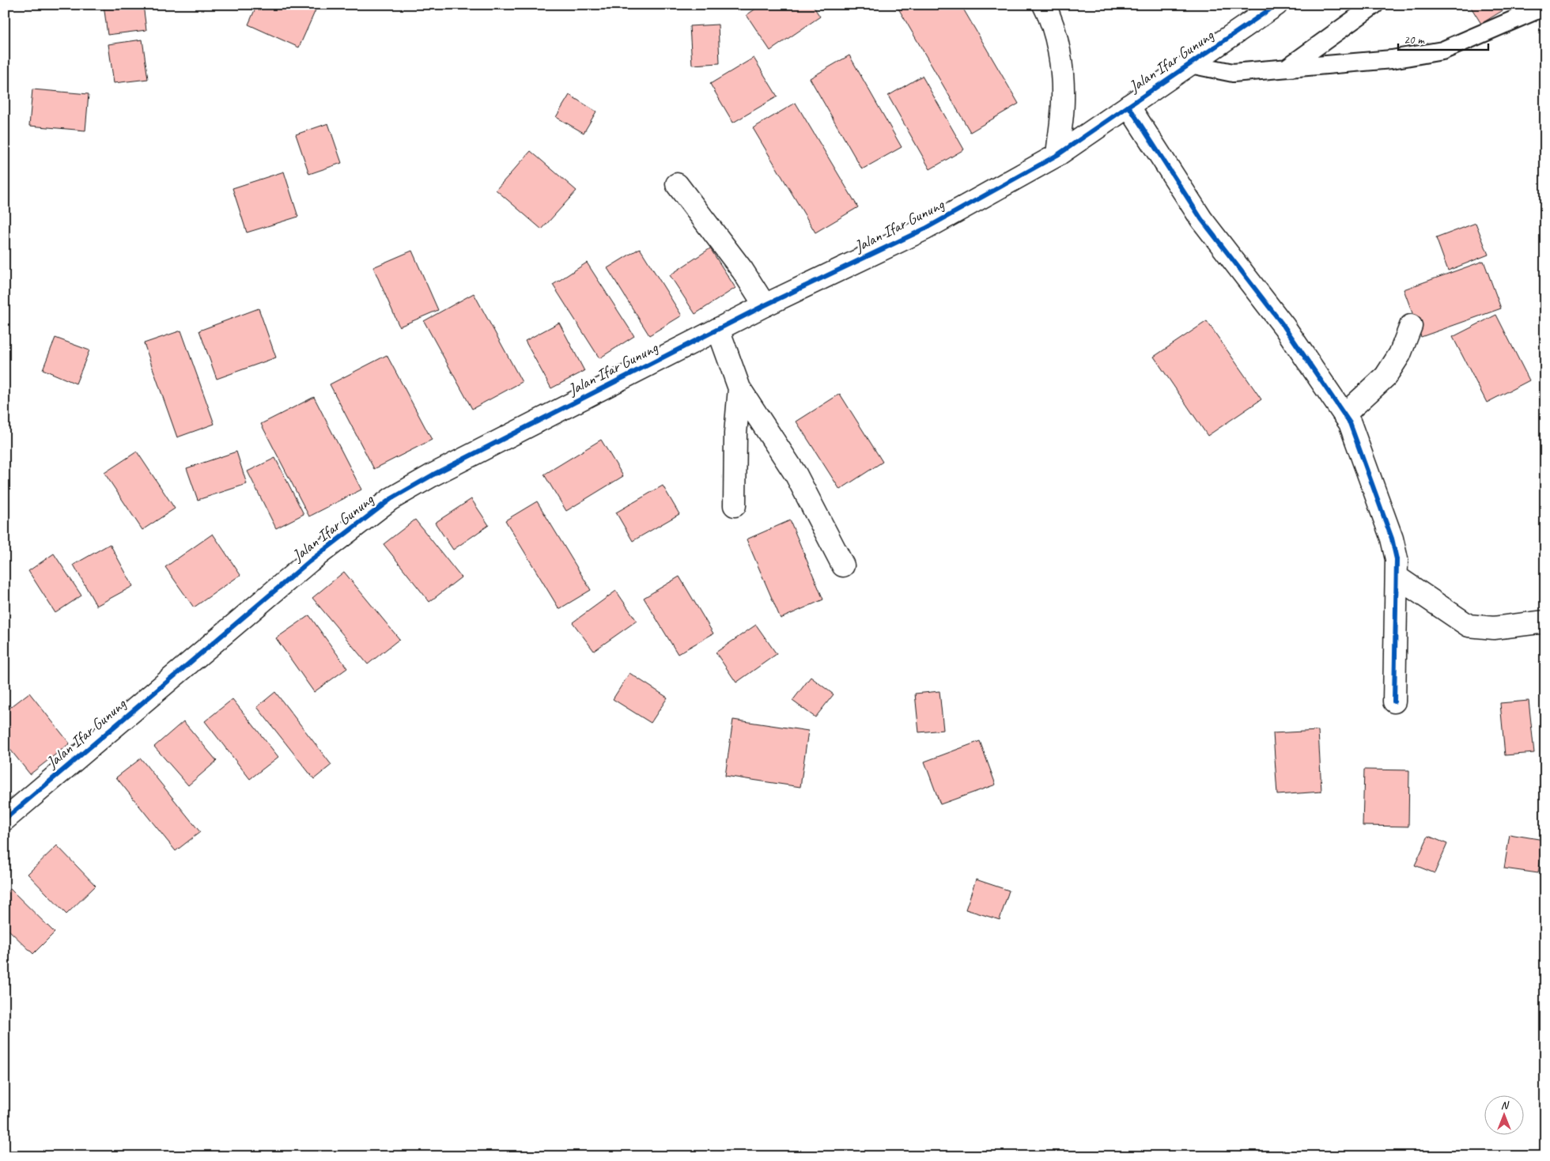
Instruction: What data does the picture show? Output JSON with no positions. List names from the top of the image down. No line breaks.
{"streets":{"street":["Jalan Ifar Gunung"]},"scale_bar":"20 m","north":"top"}
